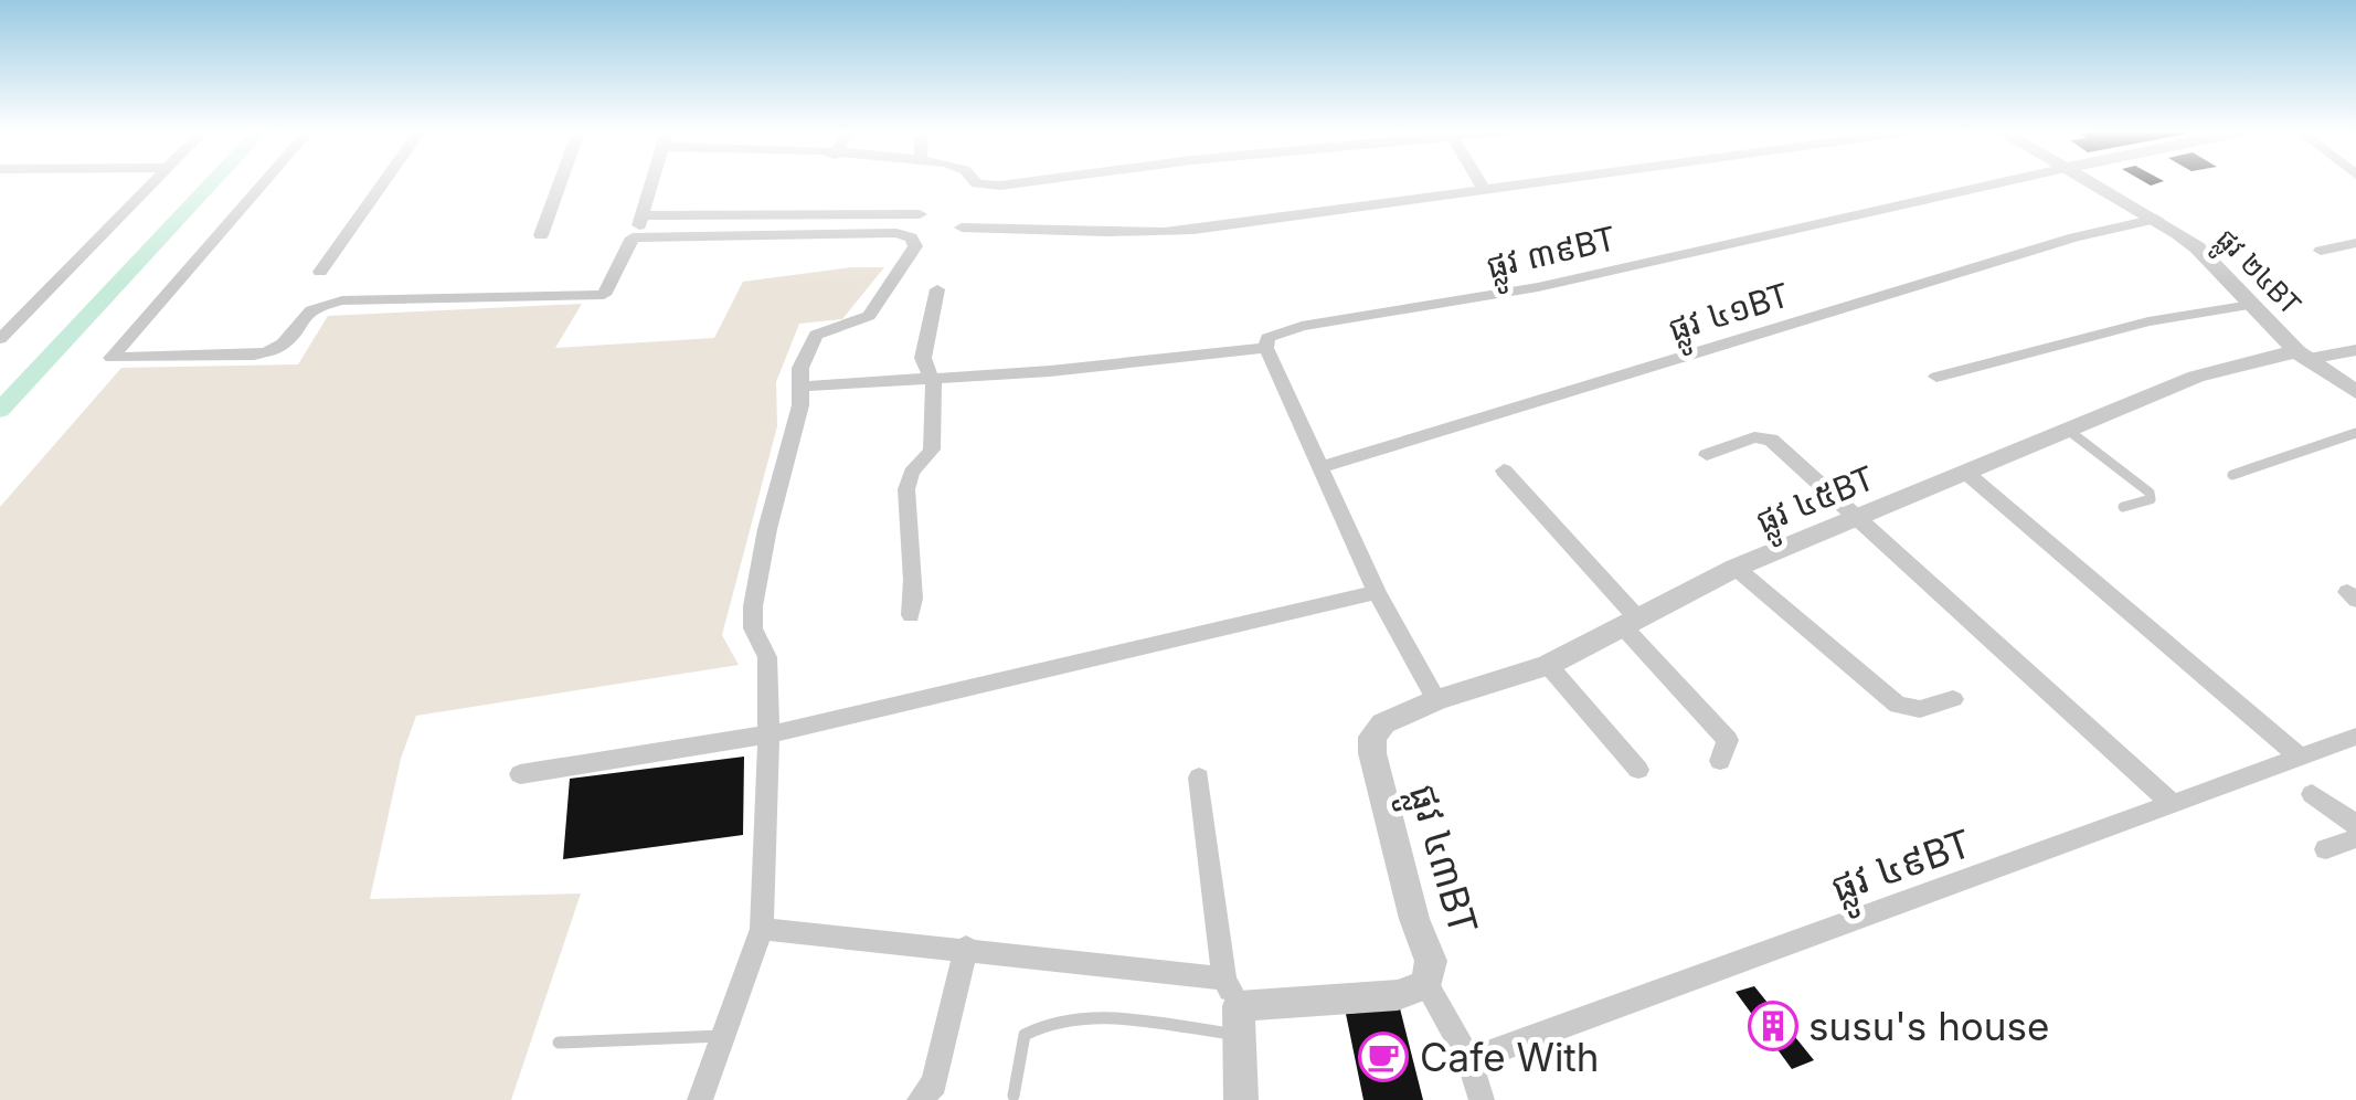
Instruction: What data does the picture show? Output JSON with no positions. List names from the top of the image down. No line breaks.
{"streets":{"street":["ផ្លូវ ៣៩BT","ផ្លូវ ២៤BT","ផ្លូវ ៤១BT","ផ្លូវ ៤៥BT","ផ្លូវ ៤៣BT","ផ្លូវ ៤៩BT"]},"crossings":[["ផ្លូវ ២៤BT","ផ្លូវ ៤១BT"],["ផ្លូវ ២៤BT","ផ្លូវ ៤៥BT"],["ផ្លូវ ៤៥BT","ផ្លូវ ៤៣BT"]],"places":{"building":["susu's house"],"cafe":["Cafe With"]}}
